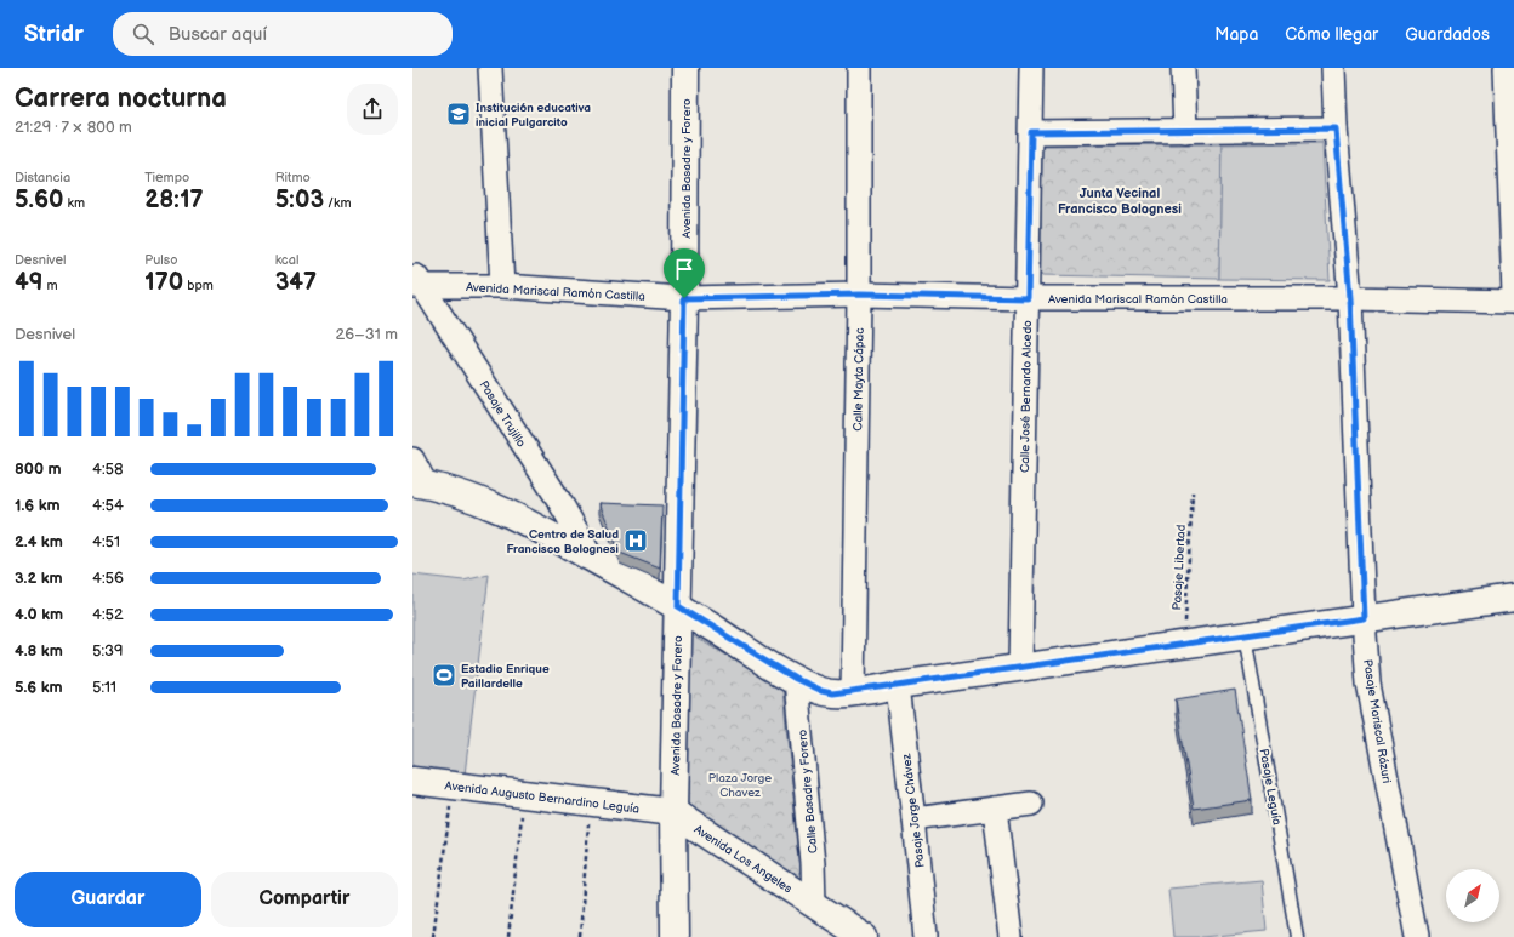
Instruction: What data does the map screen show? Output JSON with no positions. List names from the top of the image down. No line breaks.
{"streets":{"street":["Avenida Basadre y Forero","Avenida Mariscal Ramón Castilla","Calle Mayta Cápac","Calle José Bernardo Alcedo","Pasaje Trujillo","Pasaje Mariscal Rázuri","Calle Basadre y Forero","Avenida Augusto Bernardino Leguía","Pasaje Jorge Chávez","Avenida Los Angeles"],"lane":["Pasaje Leguía"],"path":["Pasaje Libertad"]},"crossings":[["Avenida Basadre y Forero","Avenida Mariscal Ramón Castilla"],["Avenida Basadre y Forero","Avenida Augusto Bernardino Leguía"],["Avenida Basadre y Forero","Avenida Los Angeles"],["Avenida Mariscal Ramón Castilla","Calle Mayta Cápac"],["Avenida Mariscal Ramón Castilla","Calle José Bernardo Alcedo"],["Avenida Mariscal Ramón Castilla","Pasaje Trujillo"],["Avenida Mariscal Ramón Castilla","Pasaje Mariscal Rázuri"],["Calle Basadre y Forero","Avenida Los Angeles"],["Avenida Augusto Bernardino Leguía","Avenida Los Angeles"]],"districts":["Junta Vecinal Francisco Bolognesi"],"parks":["Plaza Jorge Chavez"],"places":{"school or university":["Institución educativa inicial Pulgarcito"],"hospital":["Centro de Salud Francisco Bolognesi"],"sports":["Estadio Enrique Paillardelle"]},"north":"top right","page":{"header":"Stridr","search":"Buscar aquí","nav":["Mapa","Cómo llegar","Guardados"],"heading":["Carrera nocturna","21:29 · 7 × 800 m"],"stats":[["Distancia","5.60 km"],["Tiempo","28:17"],["Ritmo","5:03 /km"],["Desnivel","49 m"],["Pulso","170 bpm"],["kcal","347"]],"chart":["Desnivel","26–31 m"],"list":[{"name":"800 m","note":"4:58"},{"name":"1.6 km","note":"4:54"},{"name":"2.4 km","note":"4:51"},{"name":"3.2 km","note":"4:56"},{"name":"4.0 km","note":"4:52"},{"name":"4.8 km","note":"5:39"},{"name":"5.6 km","note":"5:11"}],"buttons":["Guardar","Compartir"]}}
